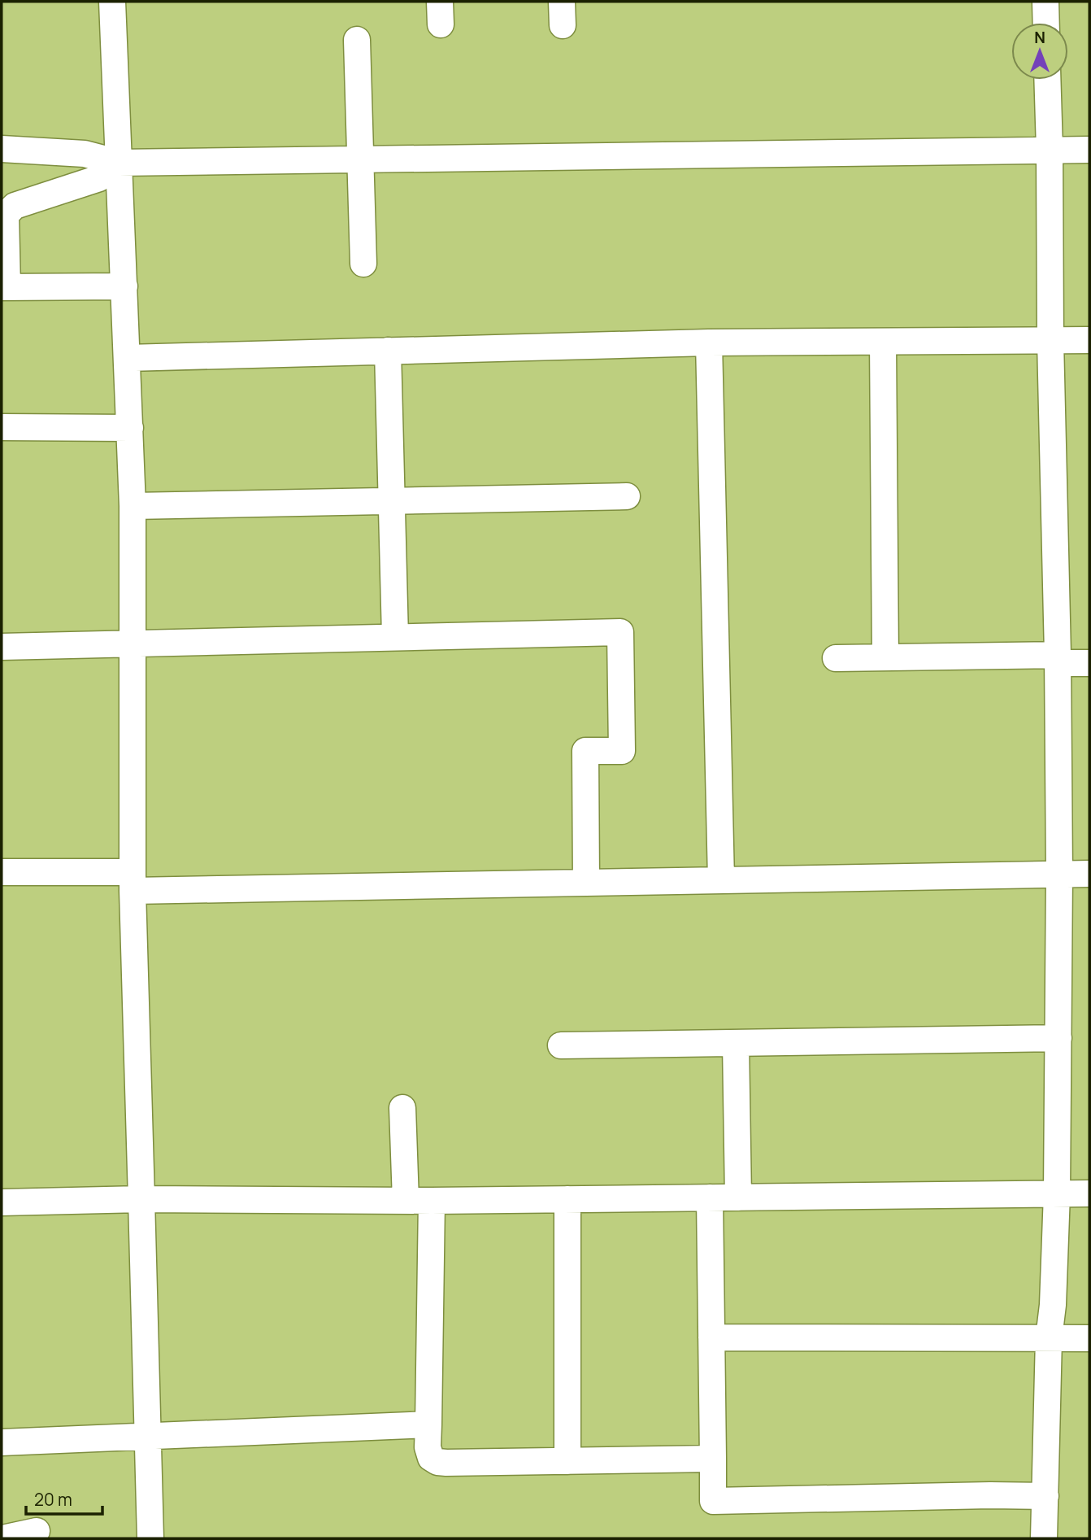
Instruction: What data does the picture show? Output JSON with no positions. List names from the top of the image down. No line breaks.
{"scale_bar":"20 m","north":"top"}
